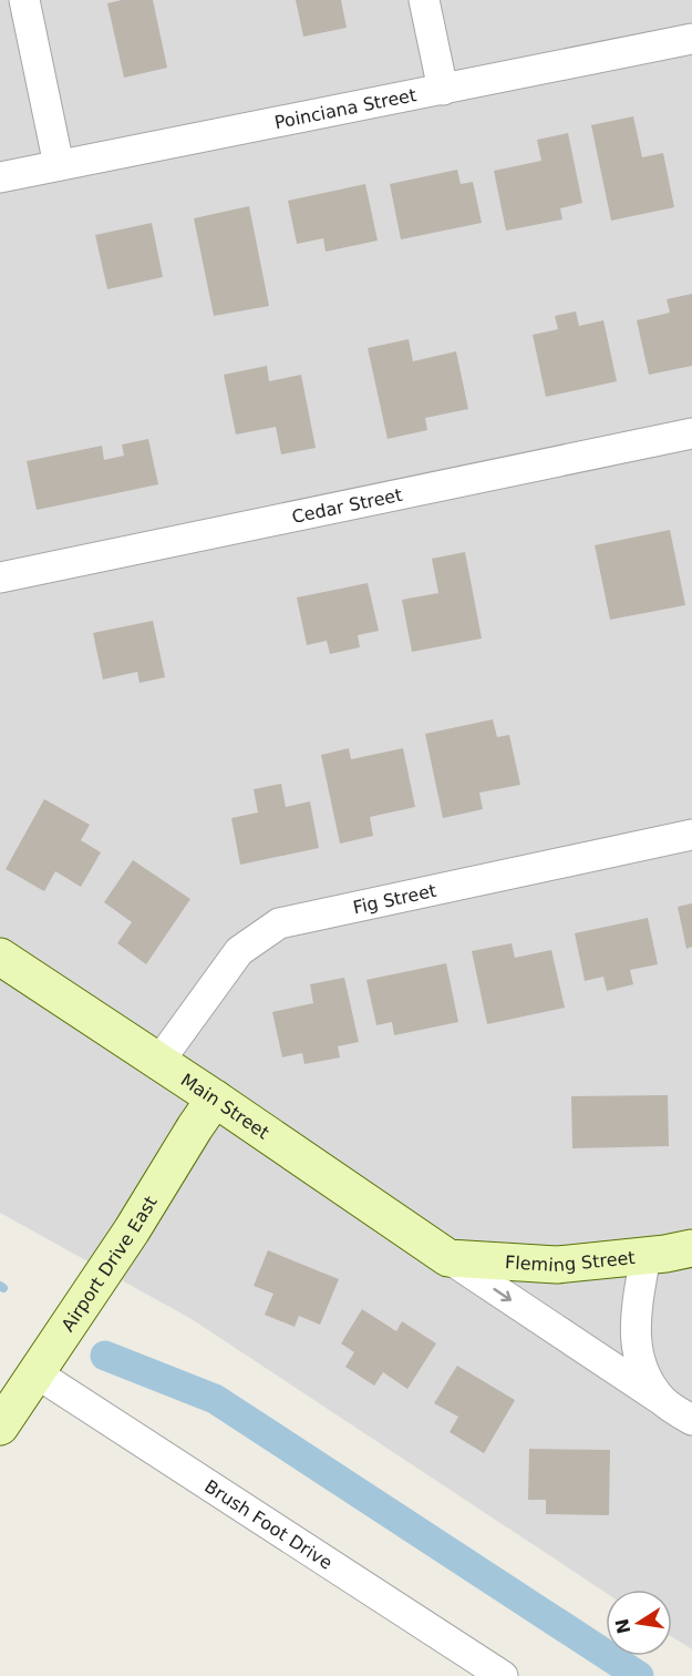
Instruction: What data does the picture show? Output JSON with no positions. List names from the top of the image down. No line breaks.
{"streets":{"street":["Poinciana Street","Cedar Street","Fig Street","Main Street","Fleming Street","Airport Drive East","Brush Foot Drive"]},"crossings":[["Fig Street","Main Street"],["Main Street","Fleming Street"],["Main Street","Airport Drive East"],["Airport Drive East","Brush Foot Drive"]],"north":"left"}
